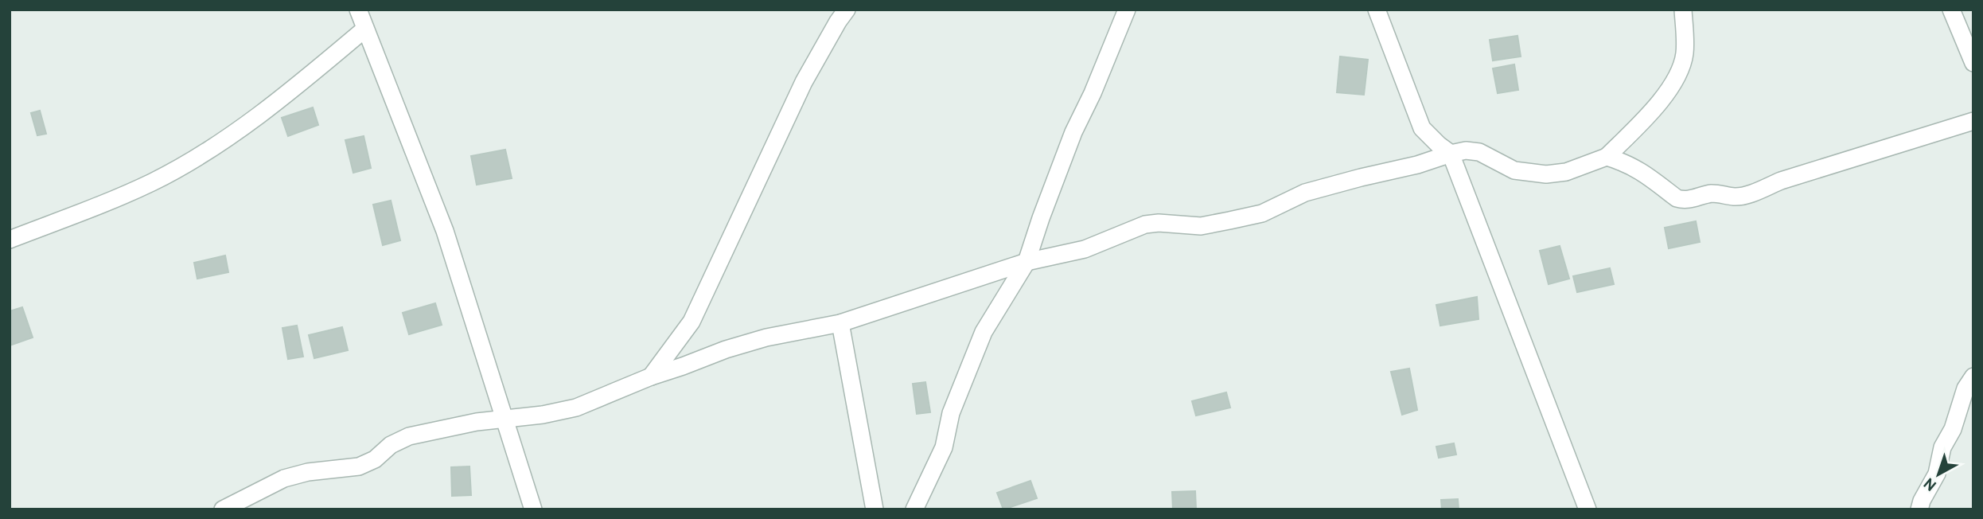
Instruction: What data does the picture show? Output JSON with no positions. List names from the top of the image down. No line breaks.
{"north":"bottom left"}
